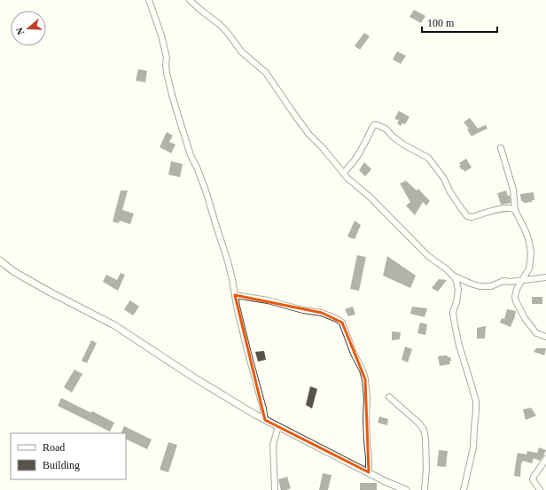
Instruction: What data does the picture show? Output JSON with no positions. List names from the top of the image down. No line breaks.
{"legend":["Road","Building"],"scale_bar":"100 m","north":"left"}
